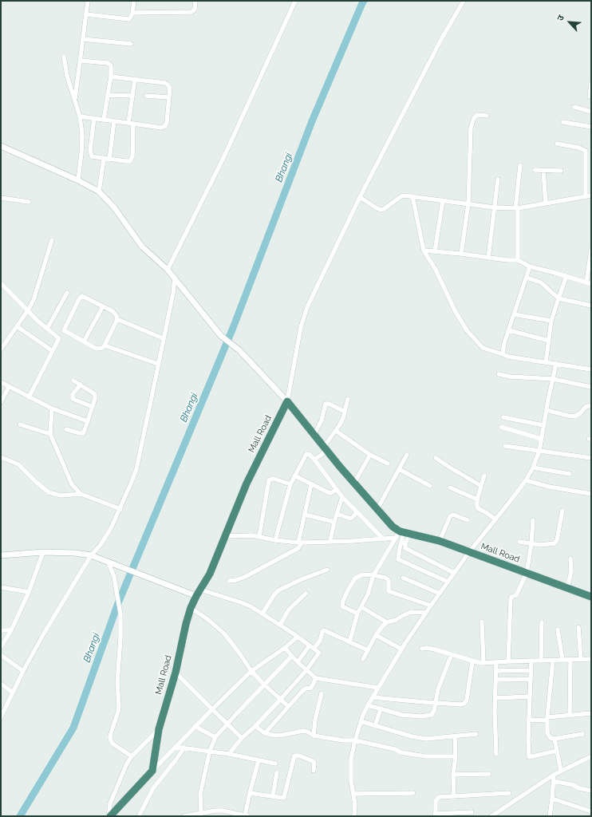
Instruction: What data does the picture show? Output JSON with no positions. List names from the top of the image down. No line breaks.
{"streets":{"highway":["Mall Road"]},"water":["Bhangi"],"north":"top left"}
